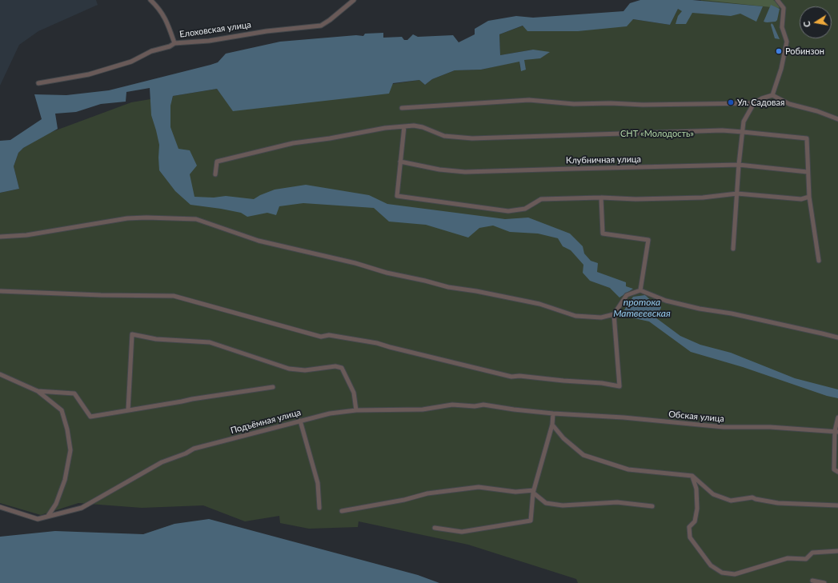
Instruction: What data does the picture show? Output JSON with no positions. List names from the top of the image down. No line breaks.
{"streets":{"street":["Елоховская улица","Клубничная улица","Обская улица","Подъёмная улица"]},"crossings":[["Обская улица","Подъёмная улица"]],"water":["протока Матвеевская"],"parks":["СНТ «Молодость»"],"places":["Робинзон","Ул. Садовая"],"north":"left"}
